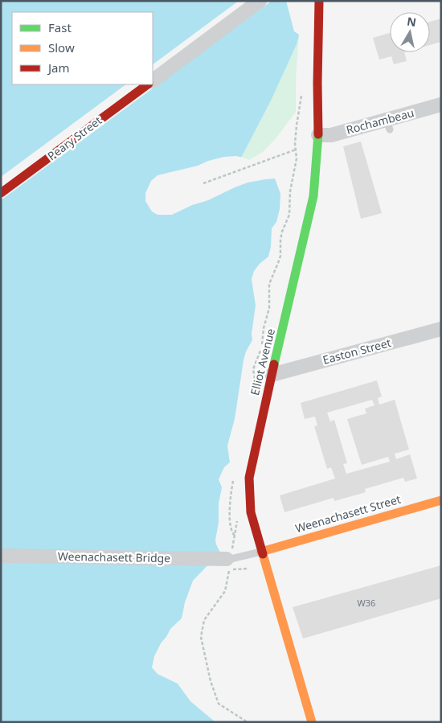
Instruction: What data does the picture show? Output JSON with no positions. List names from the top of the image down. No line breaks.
{"streets":{"street":["Rochambeau","Peary Street","Easton Street","Elliot Avenue","Weenachasett Street","Weenachasett Bridge"]},"crossings":[["Rochambeau","Elliot Avenue"],["Easton Street","Elliot Avenue"],["Elliot Avenue","Weenachasett Street"]],"house_numbers":["W36"],"legend":["Fast","Slow","Jam"],"north":"top"}
